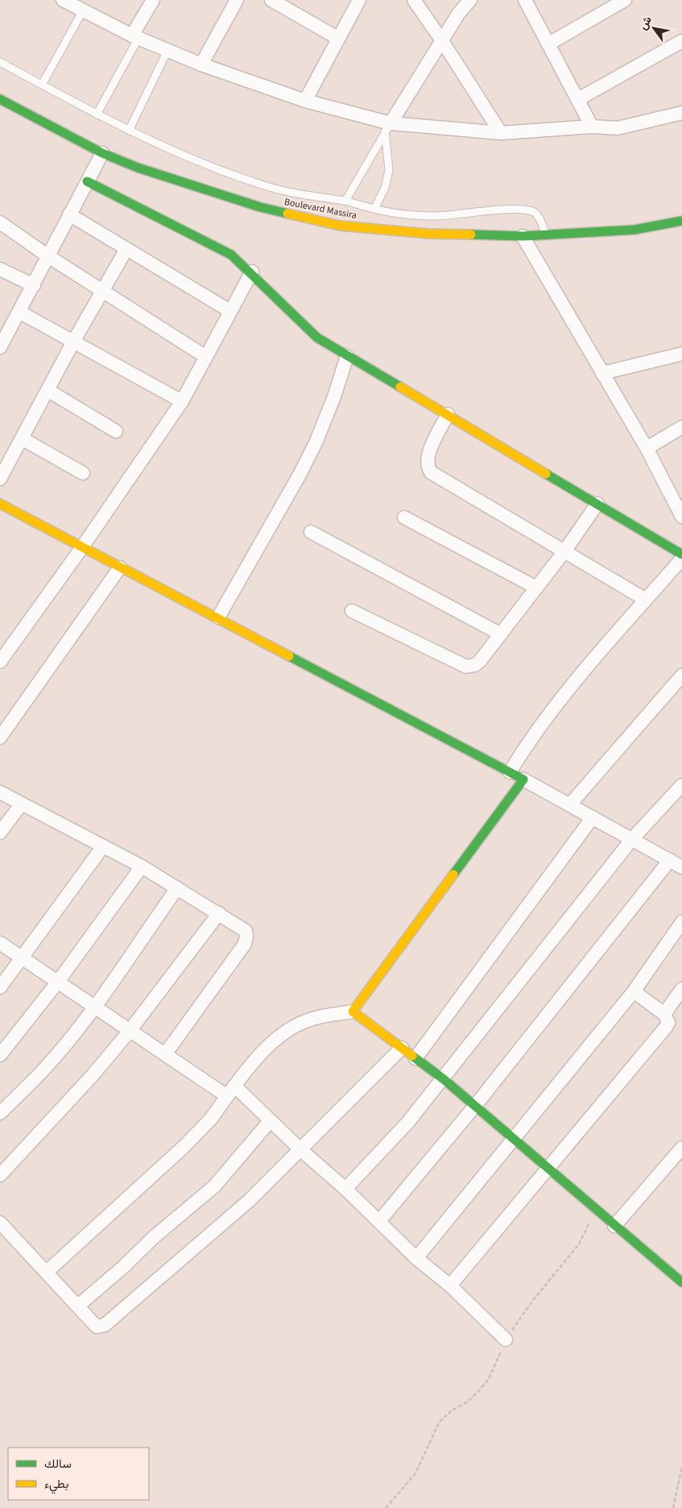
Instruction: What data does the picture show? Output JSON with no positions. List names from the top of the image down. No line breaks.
{"streets":{"street":["Boulevard Massira"]},"legend":["سالك","بطيء"],"north":"top left"}
